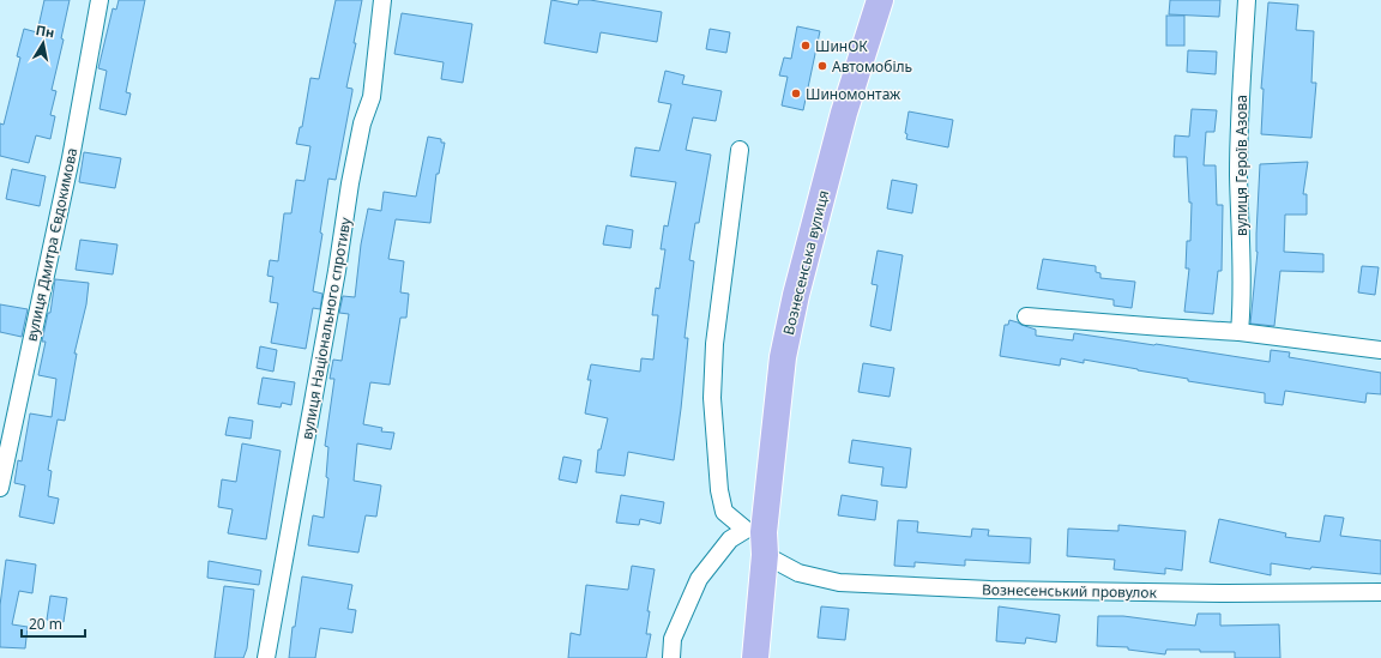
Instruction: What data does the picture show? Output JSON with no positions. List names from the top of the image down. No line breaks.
{"streets":{"main road":["Вознесенська вулиця"],"street":["вулиця Героїв Азова","вулиця Дмитра Євдокимова","вулиця Національного спротиву","Вознесенський провулок"]},"crossings":[["Вознесенська вулиця","Вознесенський провулок"]],"places":["ШинОК","Автомобіль","Шиномонтаж"],"scale_bar":"20 m","north":"top"}
